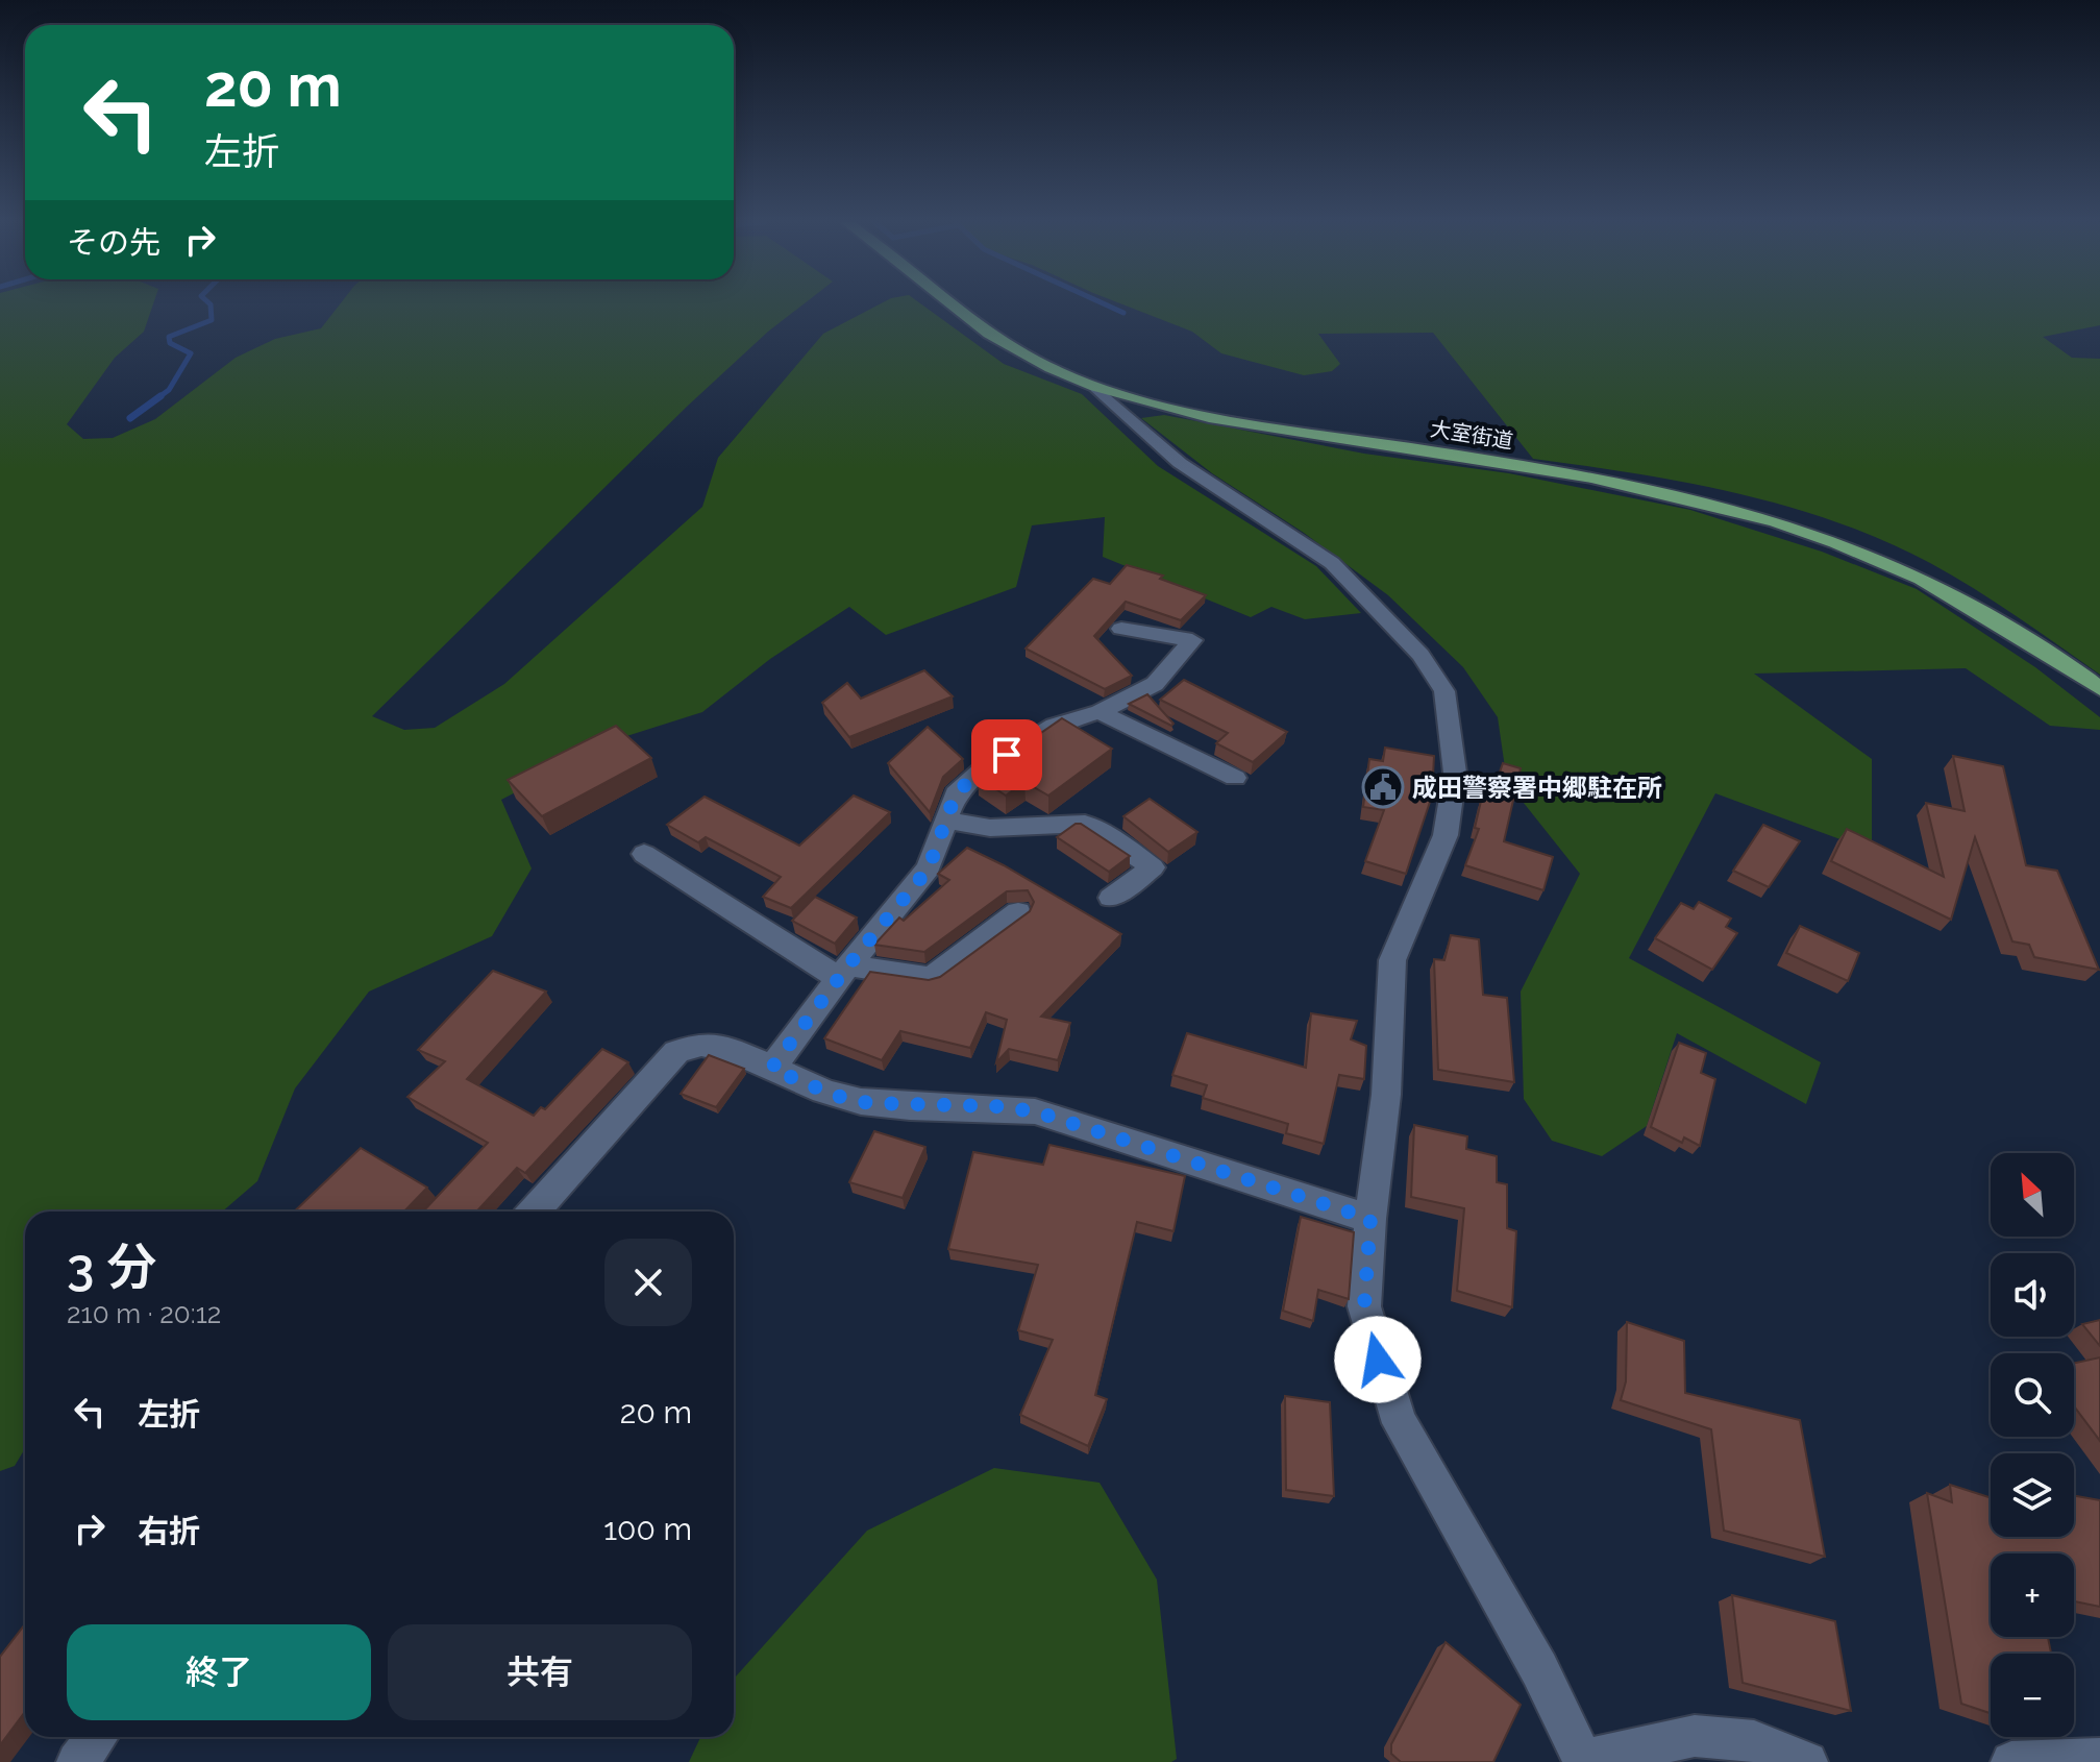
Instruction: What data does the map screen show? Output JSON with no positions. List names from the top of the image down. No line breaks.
{"streets":{"main road":["大室街道"]},"places":{"public building":["成田警察署中郷駐在所"]},"north":"top left","page":{"turn":["20 m","左折"],"then":"その先","map_buttons":["+","−"],"heading":["3 分","210 m · 20:12"],"list":[{"name":"左折","value":"20 m"},{"name":"右折","value":"100 m"}],"buttons":["終了","共有"]}}
